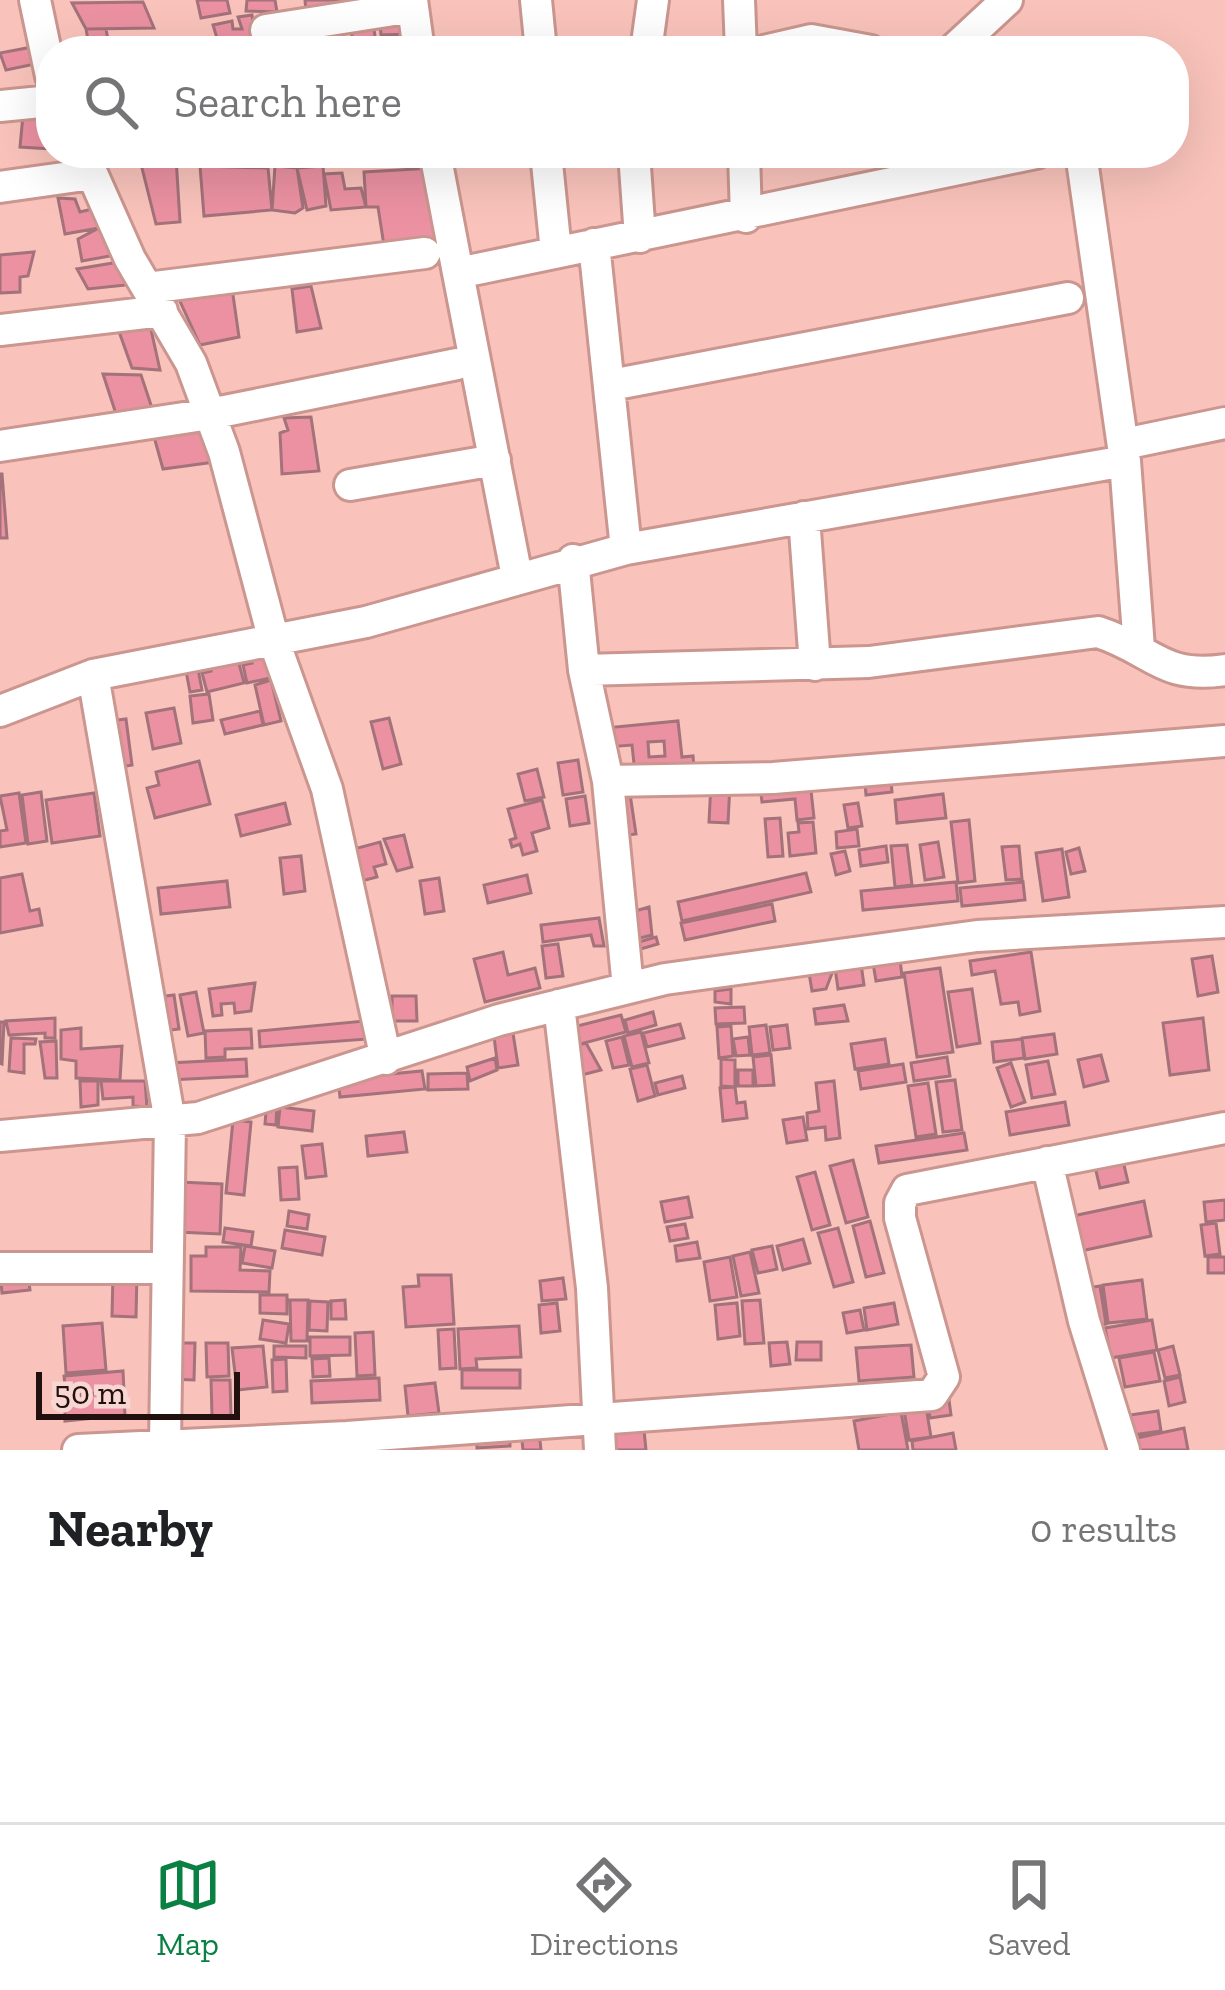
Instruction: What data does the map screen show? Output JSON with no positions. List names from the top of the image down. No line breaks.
{"scale_bar":"50 m","page":{"search":"Search here","scale":"50 m","heading":["Nearby","0 results"],"nav":["Map","Directions","Saved"]}}
